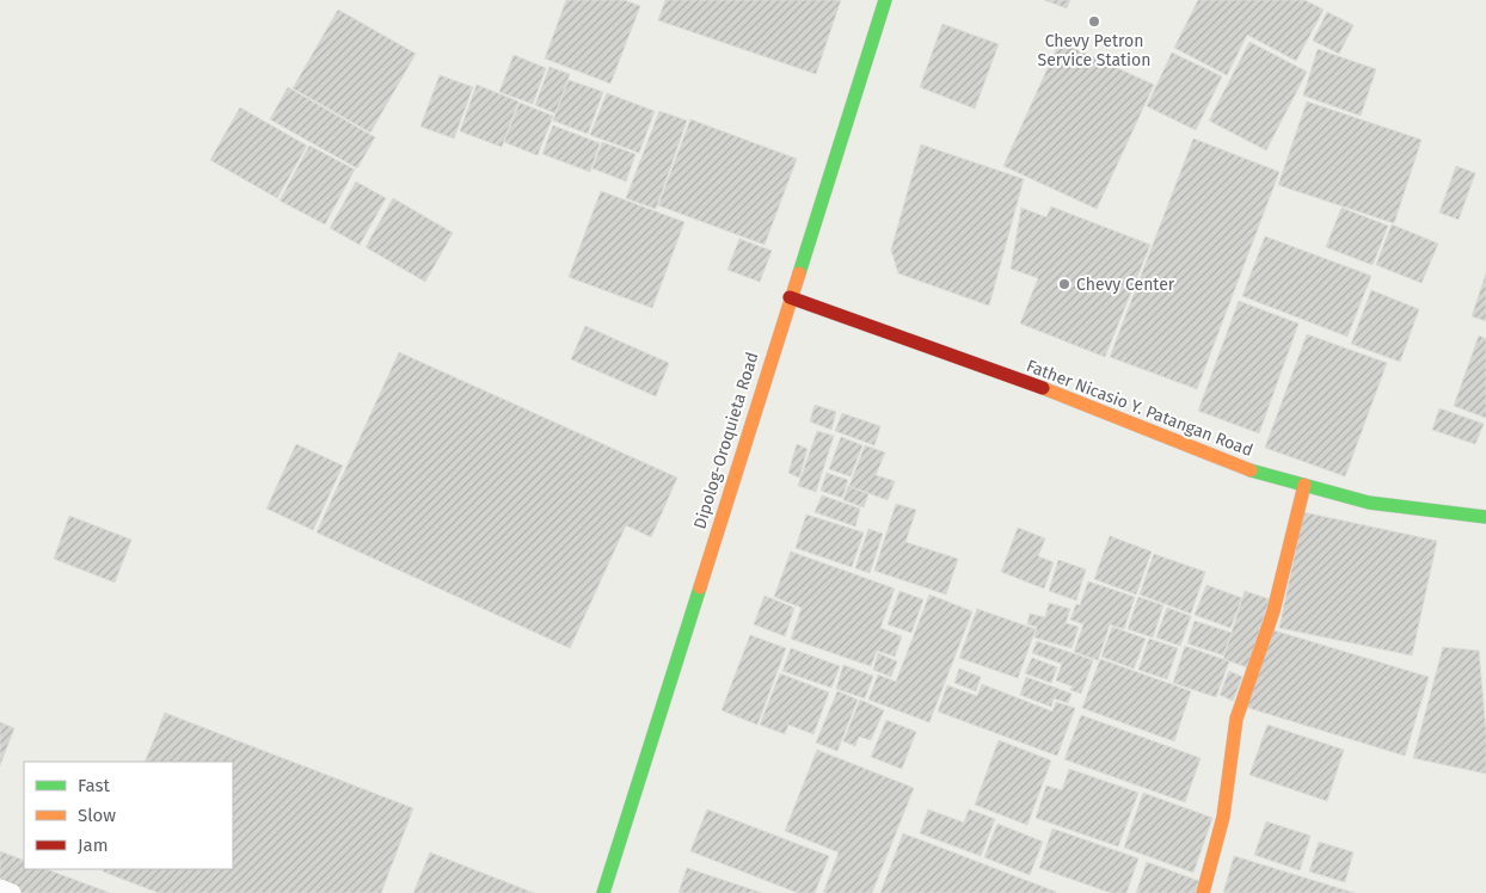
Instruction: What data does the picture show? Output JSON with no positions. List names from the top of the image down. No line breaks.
{"streets":{"street":["Father Nicasio Y. Patangan Road","Dipolog-Oroquieta Road"]},"crossings":[["Father Nicasio Y. Patangan Road","Dipolog-Oroquieta Road"]],"places":["Chevy Petron Service Station","Chevy Center"],"legend":["Fast","Slow","Jam"]}
